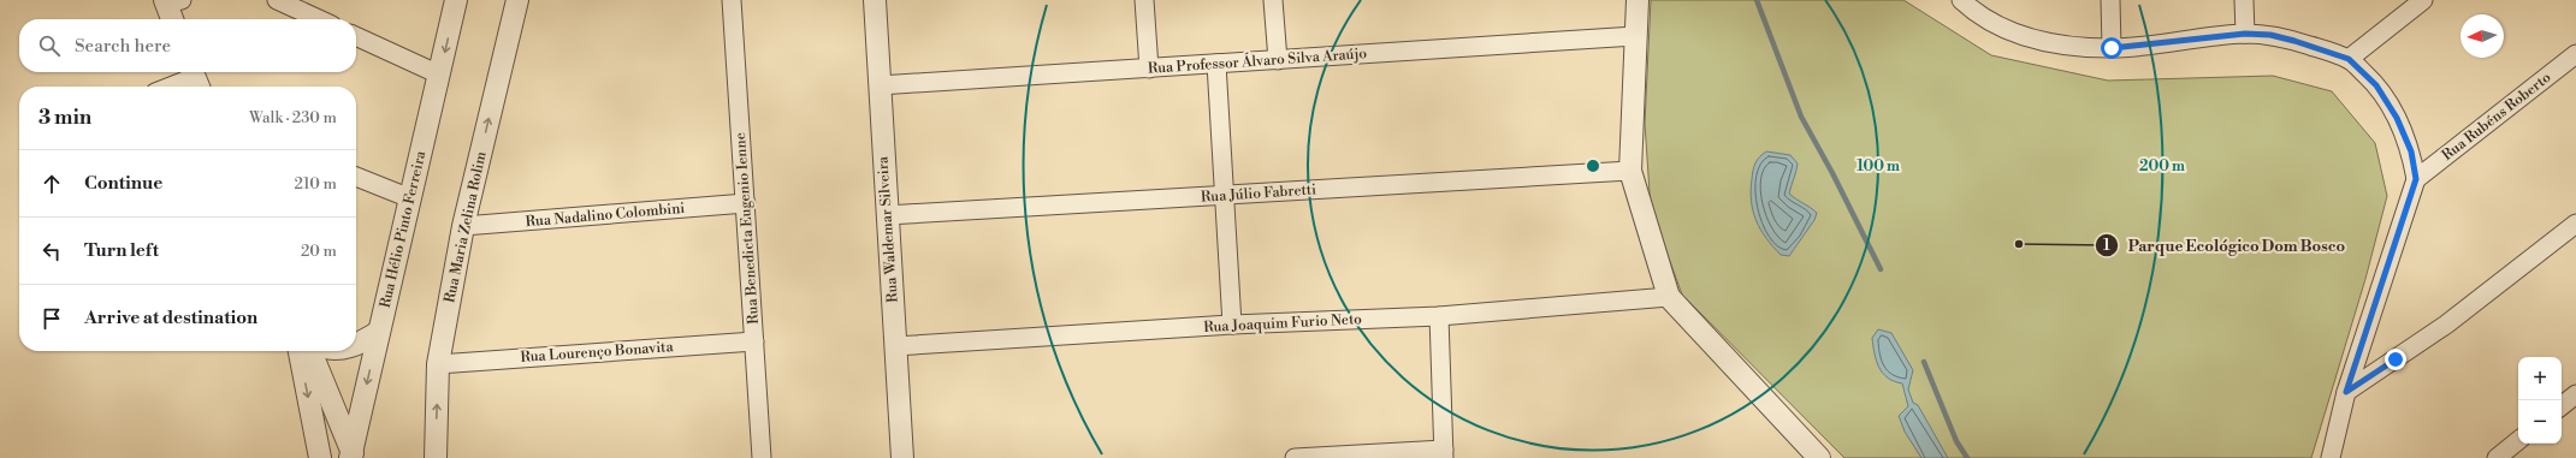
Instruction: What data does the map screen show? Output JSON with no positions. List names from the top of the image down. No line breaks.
{"streets":{"street":["Rua Professor Álvaro Silva Araújo","Rua Rubéns Roberto","Rua Júlio Fabretti","Rua Nadalino Colombini","Rua Maria Zelina Rolim","Rua Benedicta Eugenio Ienne","Rua Hélio Pinto Ferreira","Rua Waldemar Silveira","Rua Joaquim Furio Neto","Rua Lourenço Bonavita"]},"crossings":[["Rua Professor Álvaro Silva Araújo","Rua Waldemar Silveira"],["Rua Júlio Fabretti","Rua Waldemar Silveira"],["Rua Nadalino Colombini","Rua Maria Zelina Rolim"],["Rua Nadalino Colombini","Rua Benedicta Eugenio Ienne"],["Rua Maria Zelina Rolim","Rua Lourenço Bonavita"],["Rua Benedicta Eugenio Ienne","Rua Lourenço Bonavita"],["Rua Waldemar Silveira","Rua Joaquim Furio Neto"]],"one_way":["Rua Maria Zelina Rolim"],"places":["Parque Ecológico Dom Bosco"],"north":"left","page":{"search":"Search here","heading":["3 min","Walk · 230 m"],"list":[["Continue","210 m"],["Turn left","20 m"],"Arrive at destination"],"map_buttons":["+","−"]},"rings":["100 m","200 m"]}
